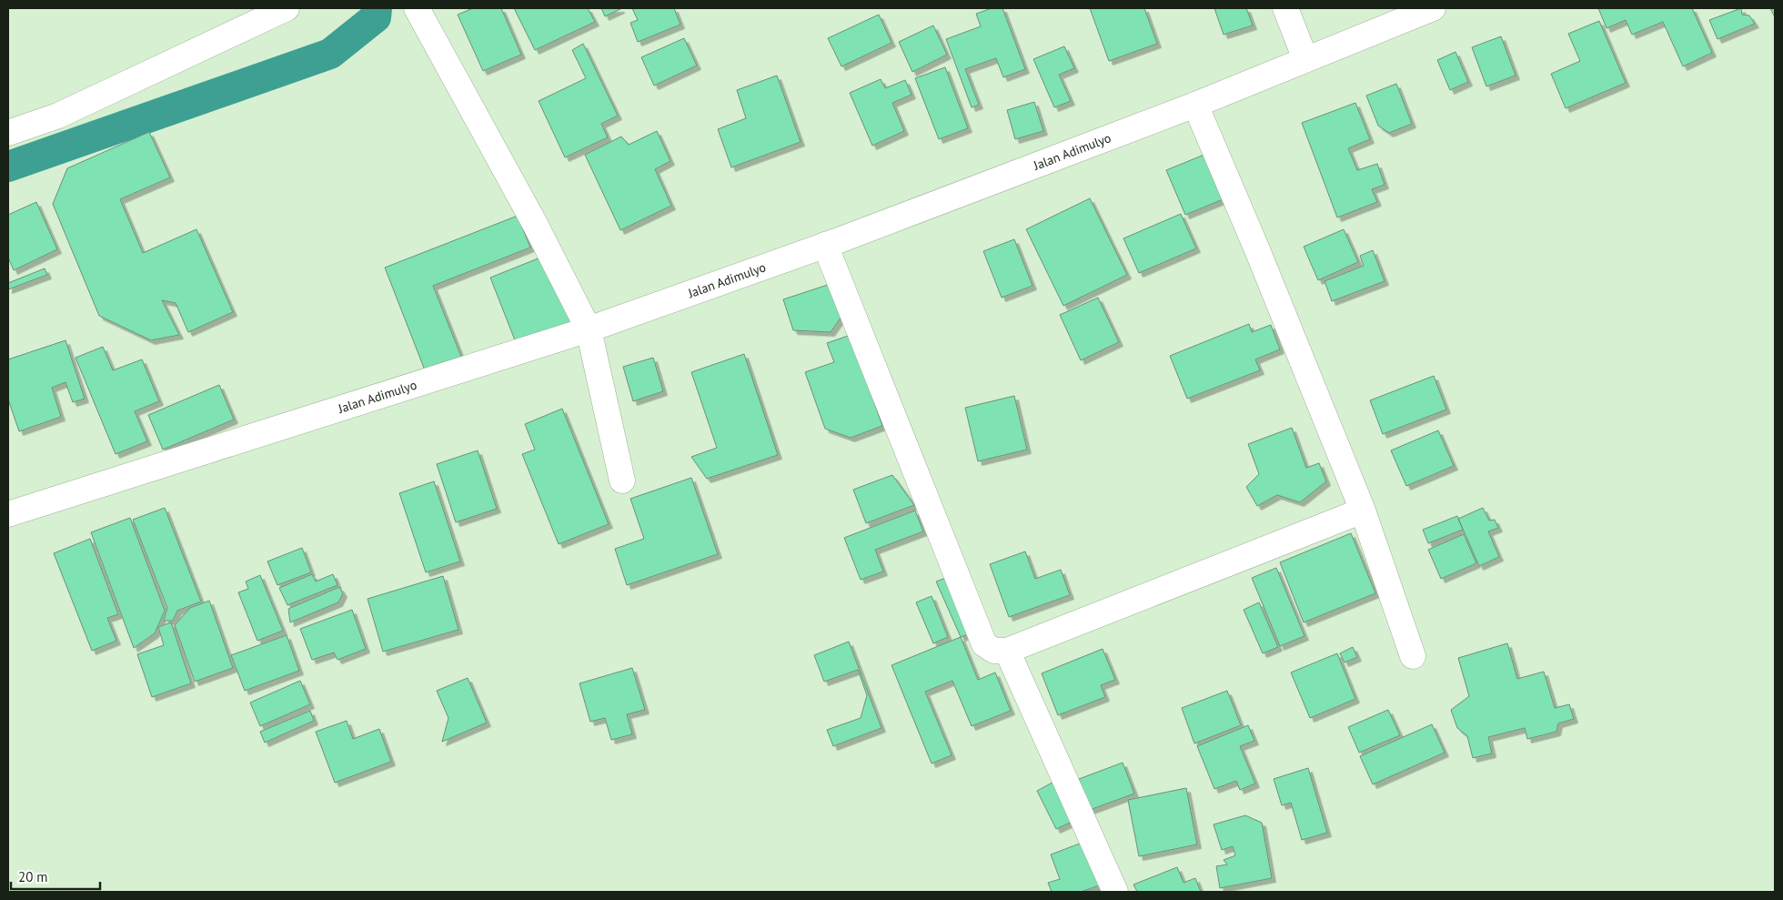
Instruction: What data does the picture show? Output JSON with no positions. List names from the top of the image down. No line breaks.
{"streets":{"street":["Jalan Adimulyo"]},"scale_bar":"20 m"}
